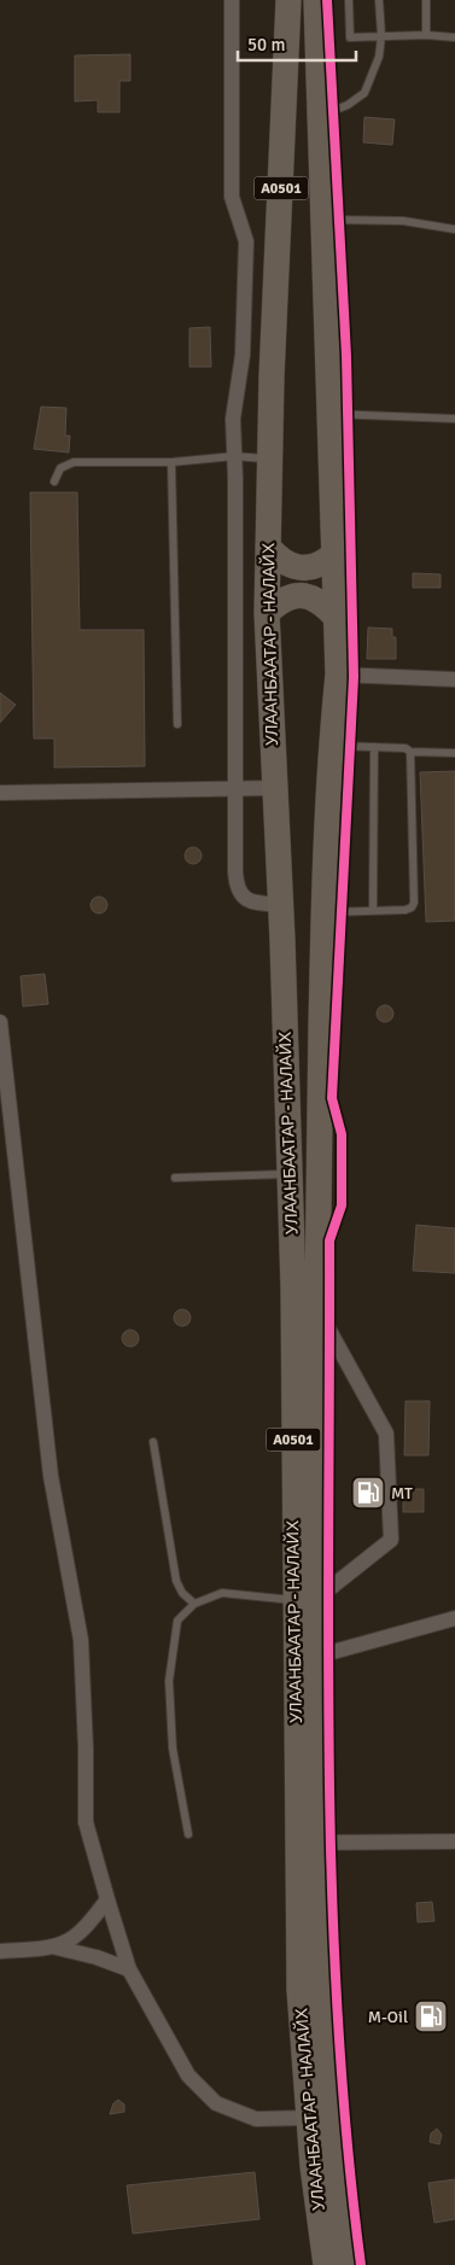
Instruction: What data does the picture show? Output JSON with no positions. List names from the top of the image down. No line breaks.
{"streets":{"highway":["A0501","УЛААНБААТАР - НАЛАЙХ"]},"places":{"fuel station":["MT","M-Oil"]},"scale_bar":"50 m"}
